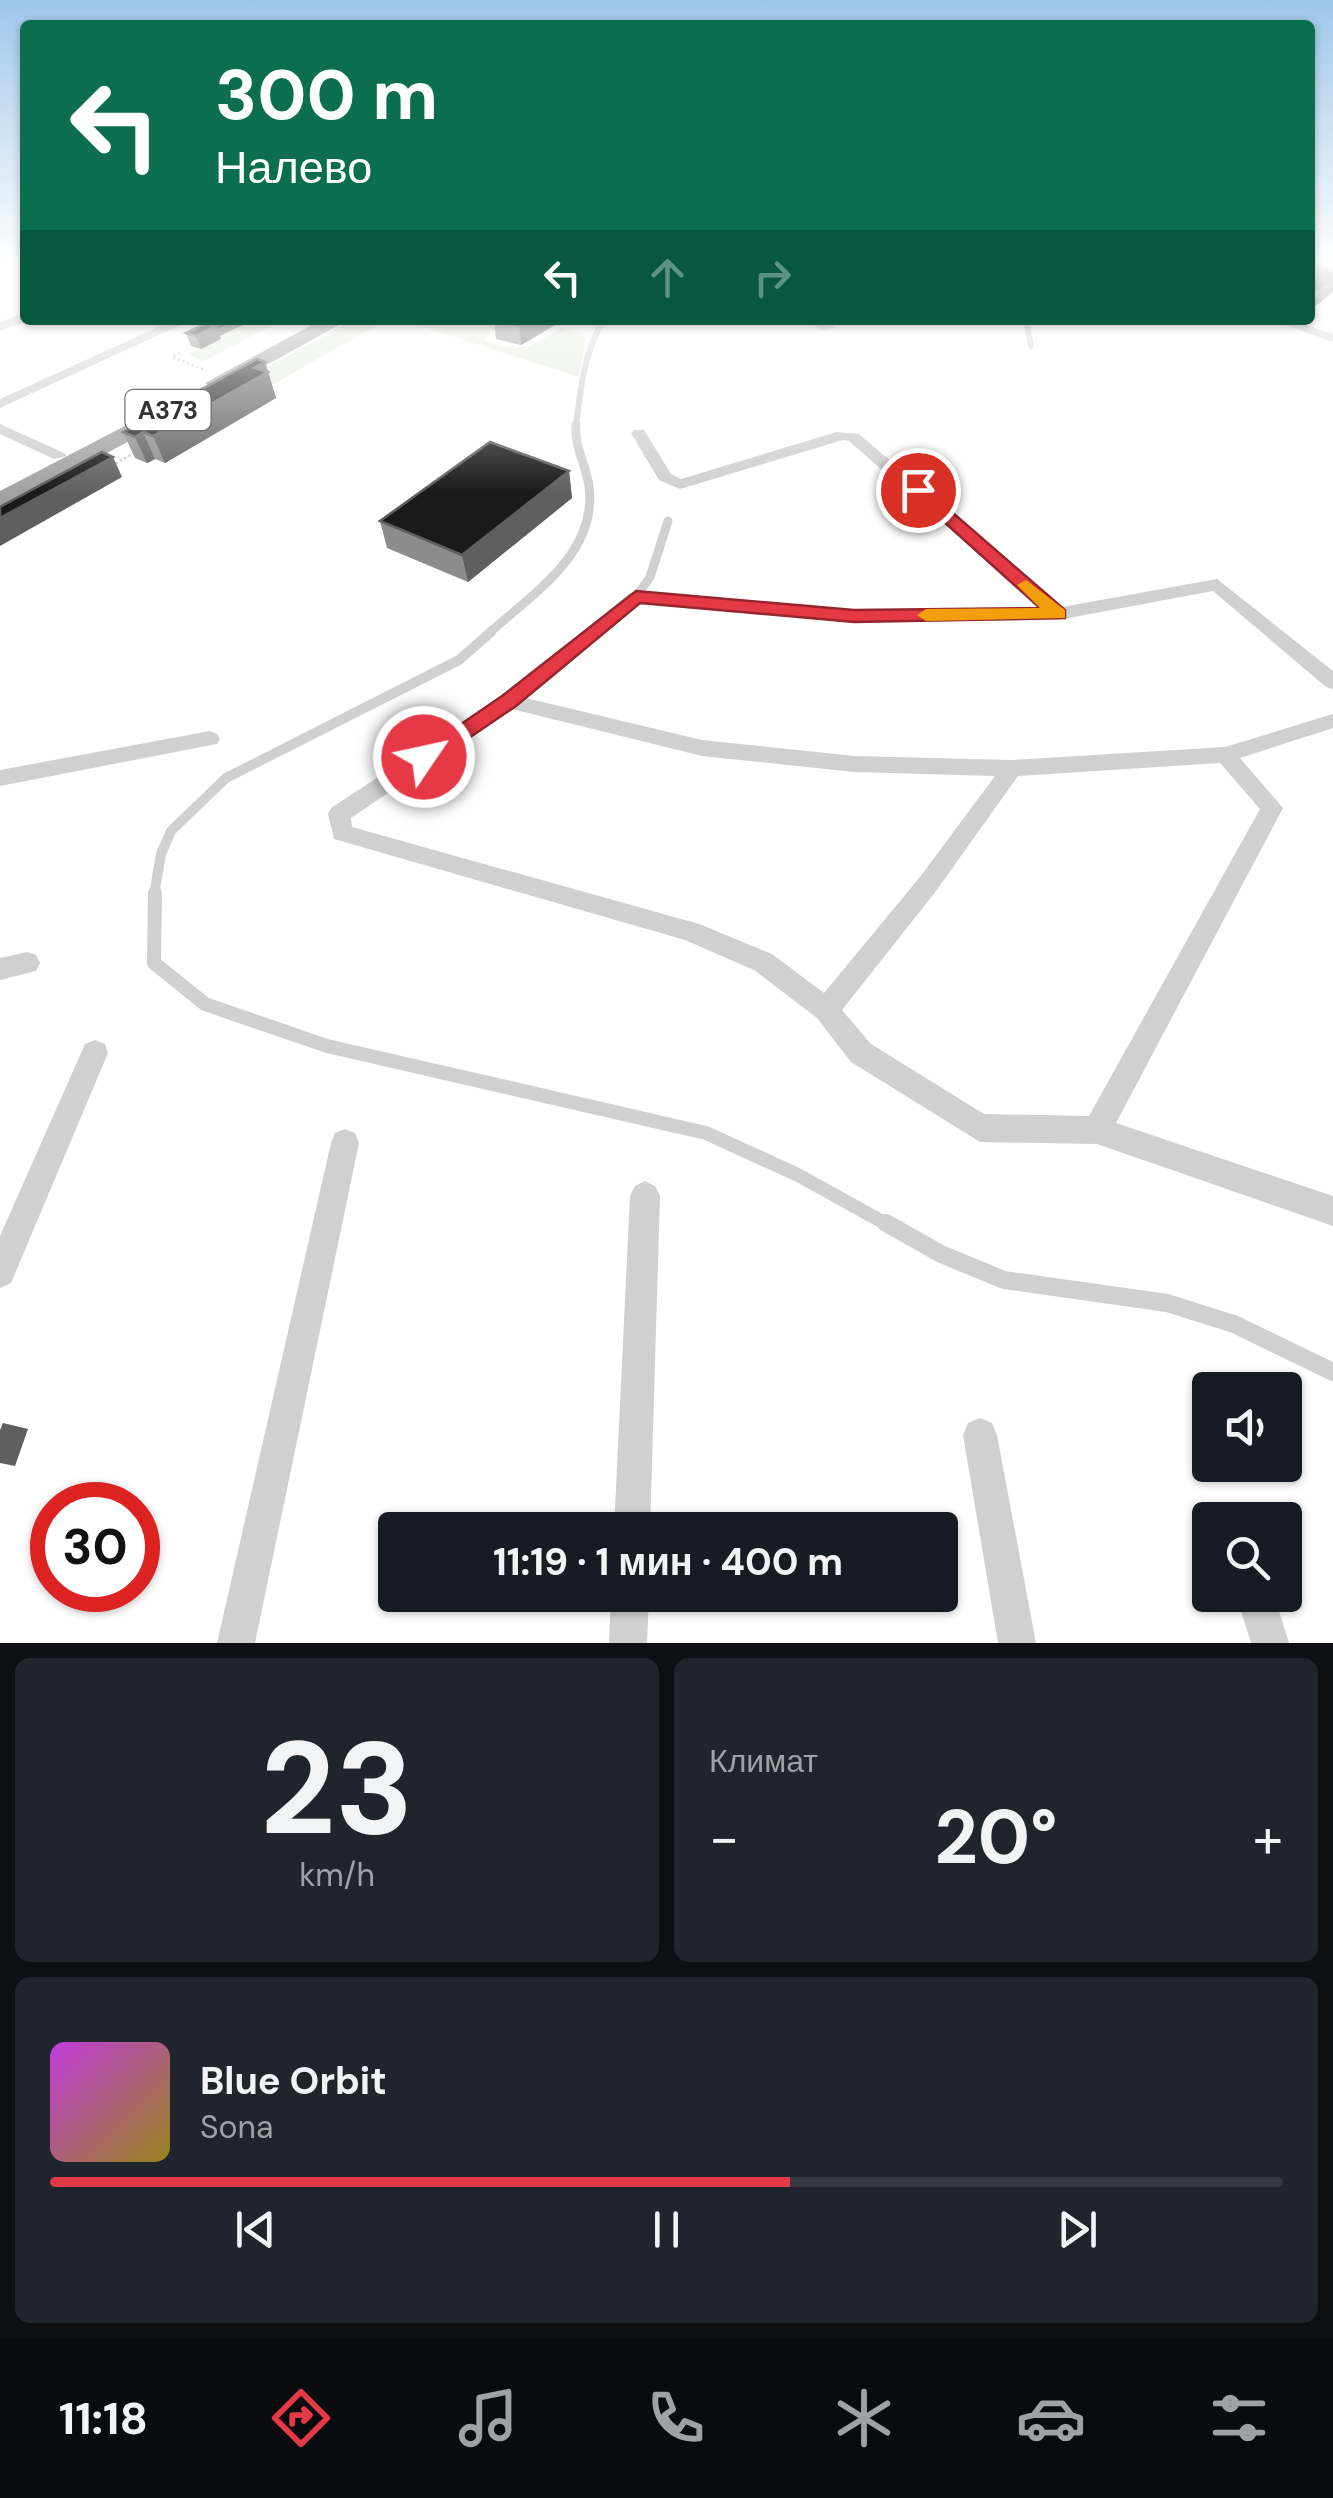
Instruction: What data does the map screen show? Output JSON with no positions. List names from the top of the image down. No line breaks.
{"streets":{"highway":["A373"]},"page":{"turn":["300 m","Налево"],"limit":"30","trip":"11:19 · 1 мин · 400 m","tile":[["23","km/h"],"Климат"],"heat":["−","20°","+"],"song":["Blue Orbit","Sona"],"tabs":"11:18"}}
